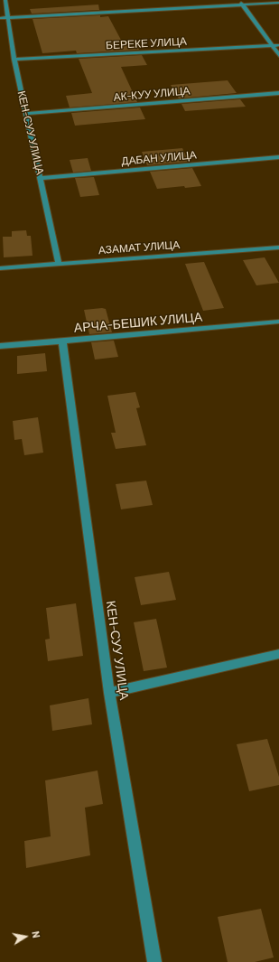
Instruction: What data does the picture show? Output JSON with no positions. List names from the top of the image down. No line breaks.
{"streets":{"street":["БЕРЕКЕ УЛИЦА","АК-КУУ УЛИЦА","КЕН-СУУ УЛИЦА","ДАБАН УЛИЦА","АЗАМАТ УЛИЦА","АРЧА-БЕШИК УЛИЦА"]},"crossings":[["БЕРЕКЕ УЛИЦА","КЕН-СУУ УЛИЦА"],["АК-КУУ УЛИЦА","КЕН-СУУ УЛИЦА"],["КЕН-СУУ УЛИЦА","ДАБАН УЛИЦА"],["КЕН-СУУ УЛИЦА","АЗАМАТ УЛИЦА"],["КЕН-СУУ УЛИЦА","АРЧА-БЕШИК УЛИЦА"]],"north":"right"}
